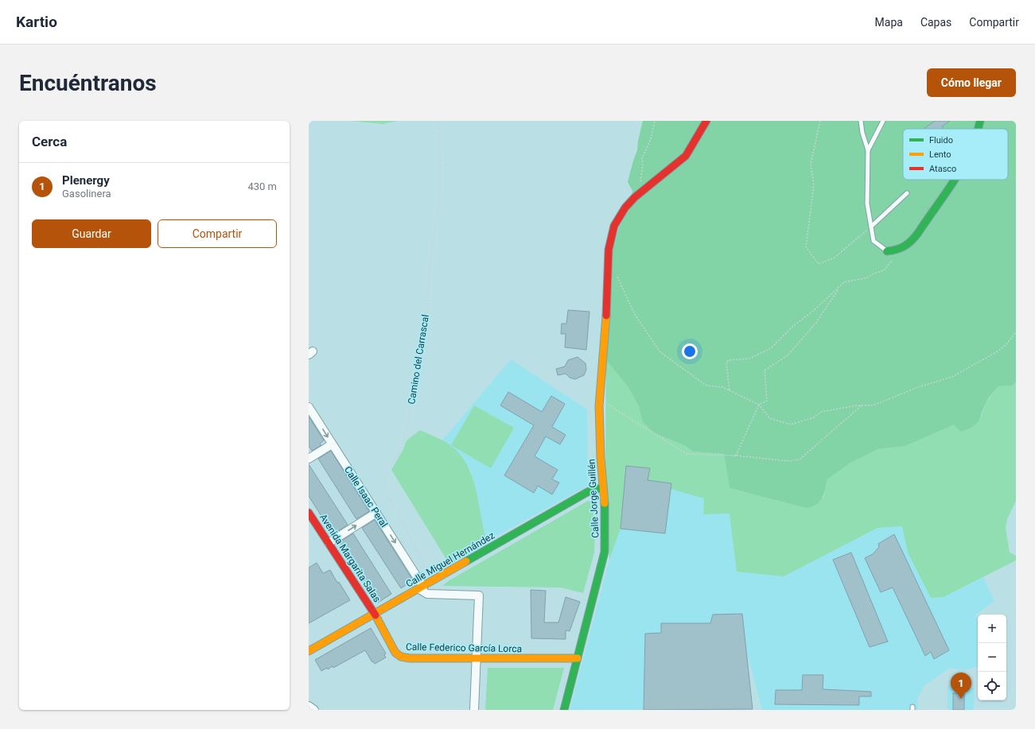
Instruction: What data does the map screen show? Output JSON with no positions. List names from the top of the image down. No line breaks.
{"streets":{"street":["Calle Isaac Peral","Calle Jorge Guillén","Avenida Margarita Salas","Calle Miguel Hernández","Calle Federico García Lorca"],"path":["Camino del Carrascal"]},"crossings":[["Camino del Carrascal","Calle Isaac Peral"],["Camino del Carrascal","Calle Miguel Hernández"],["Calle Isaac Peral","Calle Miguel Hernández"],["Calle Jorge Guillén","Calle Miguel Hernández"],["Calle Jorge Guillén","Calle Federico García Lorca"],["Avenida Margarita Salas","Calle Miguel Hernández"],["Avenida Margarita Salas","Calle Federico García Lorca"],["Calle Miguel Hernández","Calle Federico García Lorca"]],"one_way":["Calle Isaac Peral"],"legend":["Fluido","Lento","Atasco"],"page":{"header":"Kartio","nav":["Mapa","Capas","Compartir"],"buttons":["Cómo llegar",["Guardar","Compartir"]],"title":"Encuéntranos","heading":"Cerca","list":[{"mark":"1","name":"Plenergy","note":"Gasolinera","value":"430 m"}],"map_buttons":["+","−"],"pins":"1"}}
